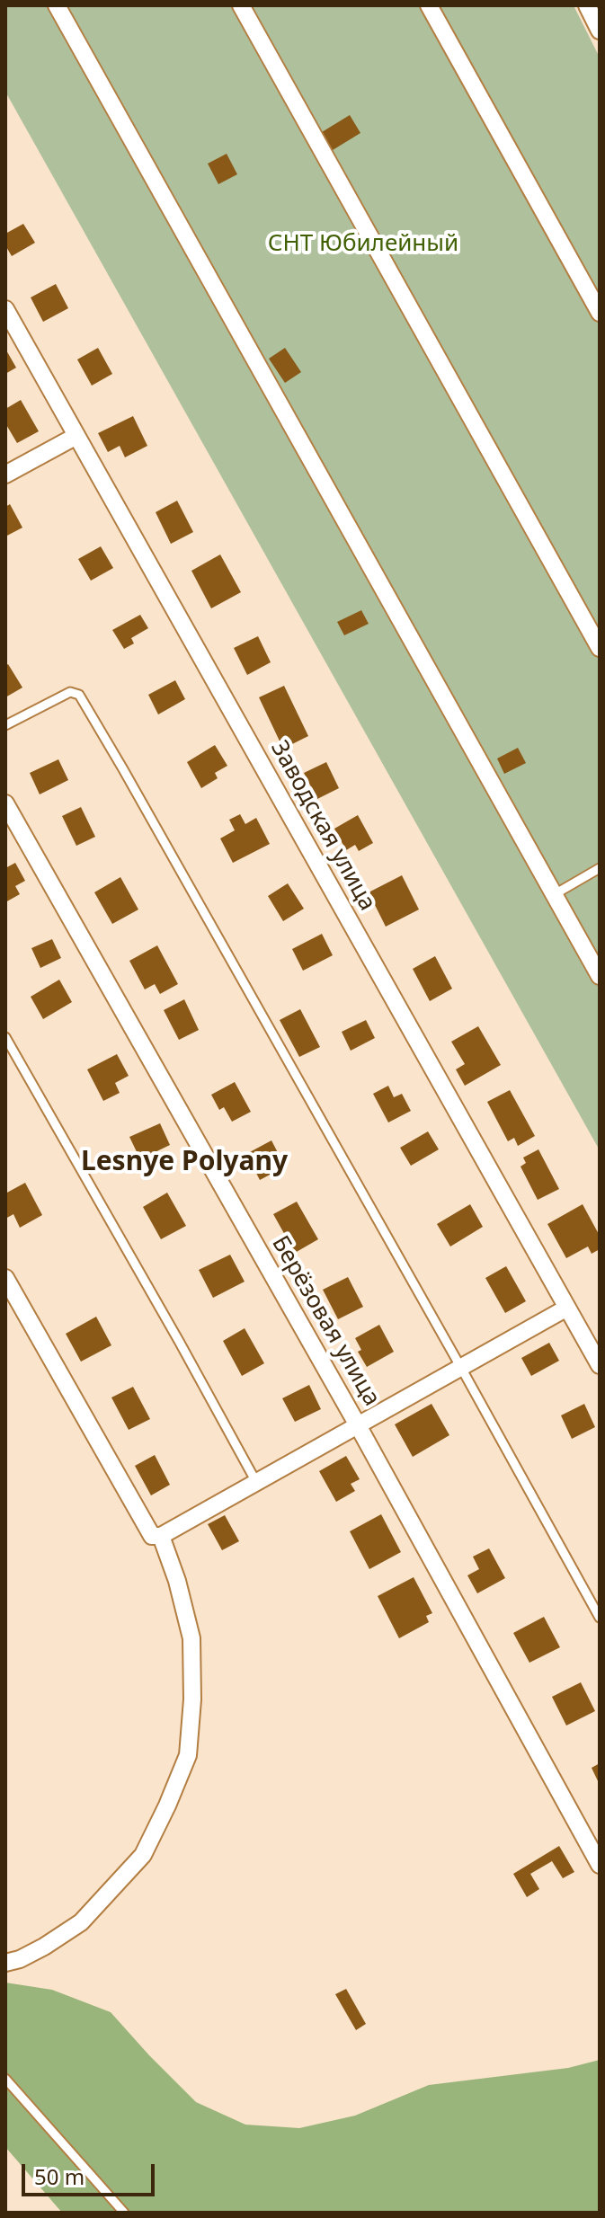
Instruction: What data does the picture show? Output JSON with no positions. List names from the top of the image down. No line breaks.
{"streets":{"street":["Заводская улица","Берёзовая улица"]},"districts":["Lesnye Polyany"],"parks":["СНТ Юбилейный"],"scale_bar":"50 m"}
